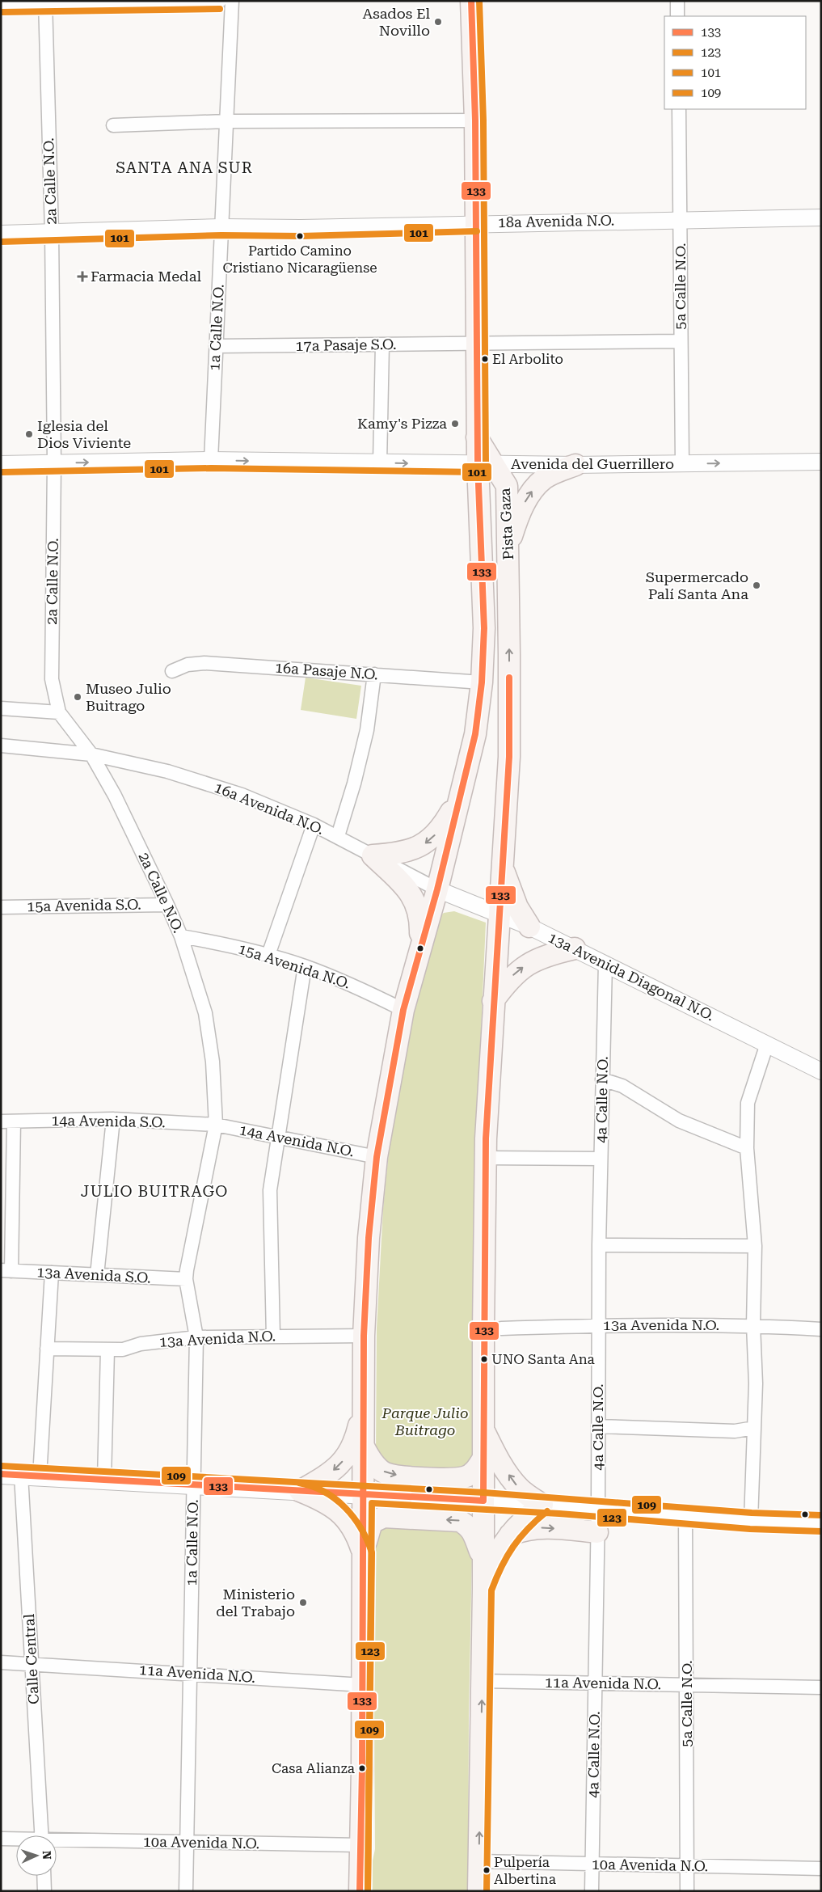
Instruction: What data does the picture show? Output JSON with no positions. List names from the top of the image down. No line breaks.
{"streets":{"main road":["Pista Gaza"],"street":["2a Calle N.O.","18a Avenida N.O.","5a Calle N.O.","1a Calle N.O.","17a Pasaje S.O.","Avenida del Guerrillero","16a Pasaje N.O.","16a Avenida N.O.","15a Avenida S.O.","15a Avenida N.O.","13a Avenida Diagonal N.O.","4a Calle N.O.","14a Avenida S.O.","14a Avenida N.O.","13a Avenida S.O.","13a Avenida N.O.","Calle Central","11a Avenida N.O.","10a Avenida N.O."]},"crossings":[["2a Calle N.O.","18a Avenida N.O."],["2a Calle N.O.","1a Calle N.O."],["2a Calle N.O.","Avenida del Guerrillero"],["2a Calle N.O.","16a Avenida N.O."],["2a Calle N.O.","15a Avenida S.O."],["2a Calle N.O.","15a Avenida N.O."],["2a Calle N.O.","14a Avenida S.O."],["2a Calle N.O.","14a Avenida N.O."],["18a Avenida N.O.","5a Calle N.O."],["18a Avenida N.O.","1a Calle N.O."],["5a Calle N.O.","17a Pasaje S.O."],["5a Calle N.O.","Avenida del Guerrillero"],["5a Calle N.O.","11a Avenida N.O."],["5a Calle N.O.","10a Avenida N.O."],["1a Calle N.O.","17a Pasaje S.O."],["1a Calle N.O.","Avenida del Guerrillero"],["1a Calle N.O.","14a Avenida S.O."],["1a Calle N.O.","14a Avenida N.O."],["1a Calle N.O.","13a Avenida S.O."],["1a Calle N.O.","13a Avenida N.O."],["1a Calle N.O.","11a Avenida N.O."],["1a Calle N.O.","10a Avenida N.O."],["17a Pasaje S.O.","Pista Gaza"],["Avenida del Guerrillero","Pista Gaza"],["Pista Gaza","16a Pasaje N.O."],["Pista Gaza","16a Avenida N.O."],["Pista Gaza","15a Avenida N.O."],["Pista Gaza","13a Avenida Diagonal N.O."],["Pista Gaza","14a Avenida N.O."],["Pista Gaza","13a Avenida N.O."],["Pista Gaza","11a Avenida N.O."],["Pista Gaza","10a Avenida N.O."],["16a Avenida N.O.","13a Avenida Diagonal N.O."],["13a Avenida Diagonal N.O.","4a Calle N.O."],["4a Calle N.O.","13a Avenida N.O."],["4a Calle N.O.","11a Avenida N.O."],["4a Calle N.O.","10a Avenida N.O."],["14a Avenida S.O.","14a Avenida N.O."],["Calle Central","11a Avenida N.O."]],"one_way":["Avenida del Guerrillero"],"districts":["SANTA ANA SUR","JULIO BUITRAGO"],"parks":["Parque Julio Buitrago"],"places":{"other":["Asados El Novillo","Partido Camino Cristiano Nicaragüense","El Arbolito","Kamy's Pizza","Iglesia del Dios Viviente","Supermercado Palí Santa Ana","Museo Julio Buitrago","UNO Santa Ana","Ministerio del Trabajo","Casa Alianza","Pulpería Albertina"],"health":["Farmacia Medal"]},"lines":["transit line 133","transit line 101","transit line 123","transit line 109"],"legend":["133","123","101","109"],"north":"right"}
